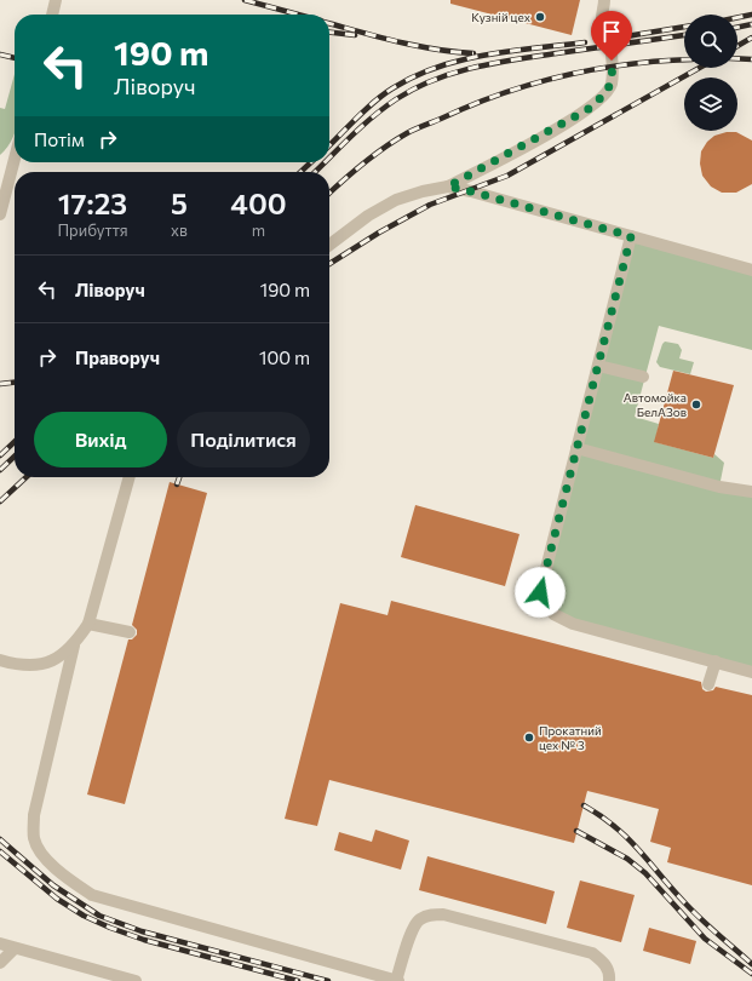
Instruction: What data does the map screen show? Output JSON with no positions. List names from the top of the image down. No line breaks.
{"places":["Кузній цех","Автомойка БелАЗов","Прокатний цех № 3"],"page":{"turn":["190 m","Ліворуч"],"then":"Потім","eta":["17:23","Прибуття","5","хв","400","m"],"list":[{"name":"Ліворуч","value":"190 m"},{"name":"Праворуч","value":"100 m"}],"buttons":["Вихід","Поділитися"]}}
